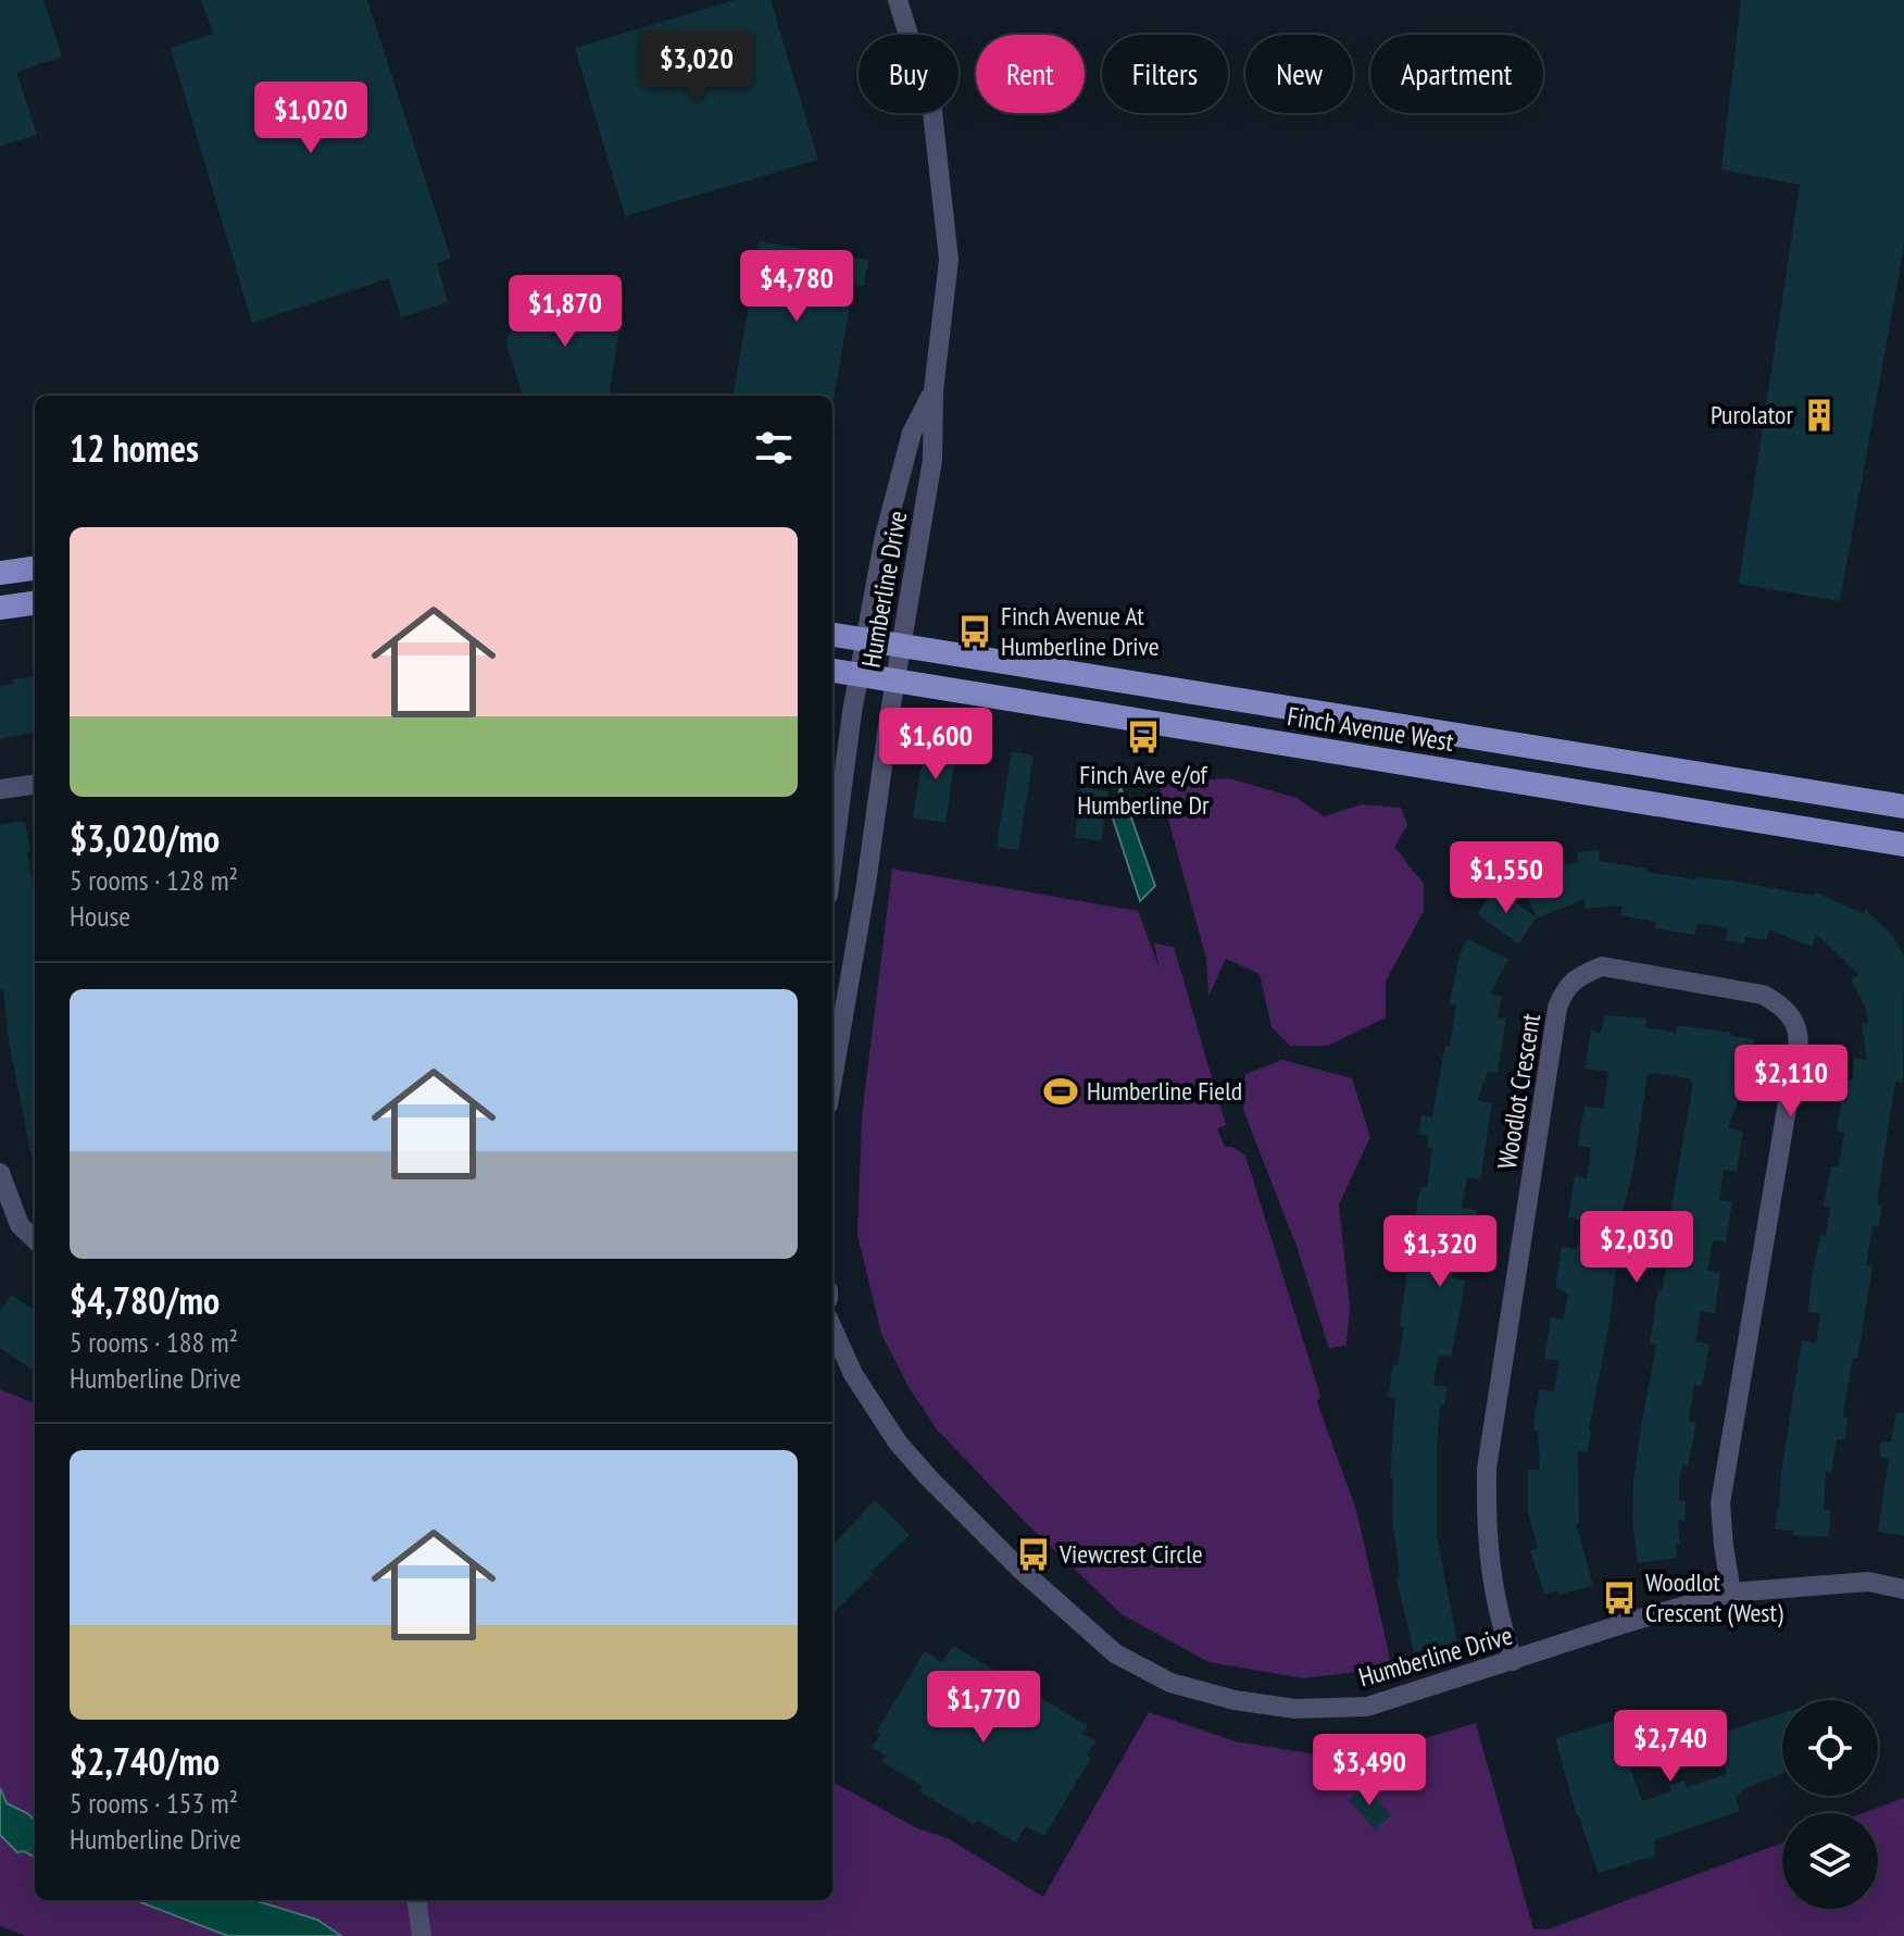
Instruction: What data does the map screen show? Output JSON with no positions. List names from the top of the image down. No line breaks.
{"streets":{"main road":["Finch Avenue West"],"street":["Humberline Drive","Woodlot Crescent"]},"crossings":[["Humberline Drive","Finch Avenue West"],["Humberline Drive","Woodlot Crescent"]],"places":{"building":["Purolator"],"bus stop":["Finch Avenue At Humberline Drive","Finch Ave e/of Humberline Dr","Viewcrest Circle","Woodlot Crescent (West)"],"sports":["Humberline Field"]},"page":{"price":["$3,020","$1,020","$4,780","$1,870","$1,600","$1,550","$2,110","$2,030","$1,320","$1,770","$2,740","$3,490"],"chip":["Buy","Rent","Filters","New","Apartment"],"heading":"12 homes","list":[{"name":"$3,020/mo","note":"5 rooms · 128 m² · House"},{"name":"$4,780/mo","note":"5 rooms · 188 m² · Humberline Drive"},{"name":"$2,740/mo","note":"5 rooms · 153 m² · Humberline Drive"}]}}
